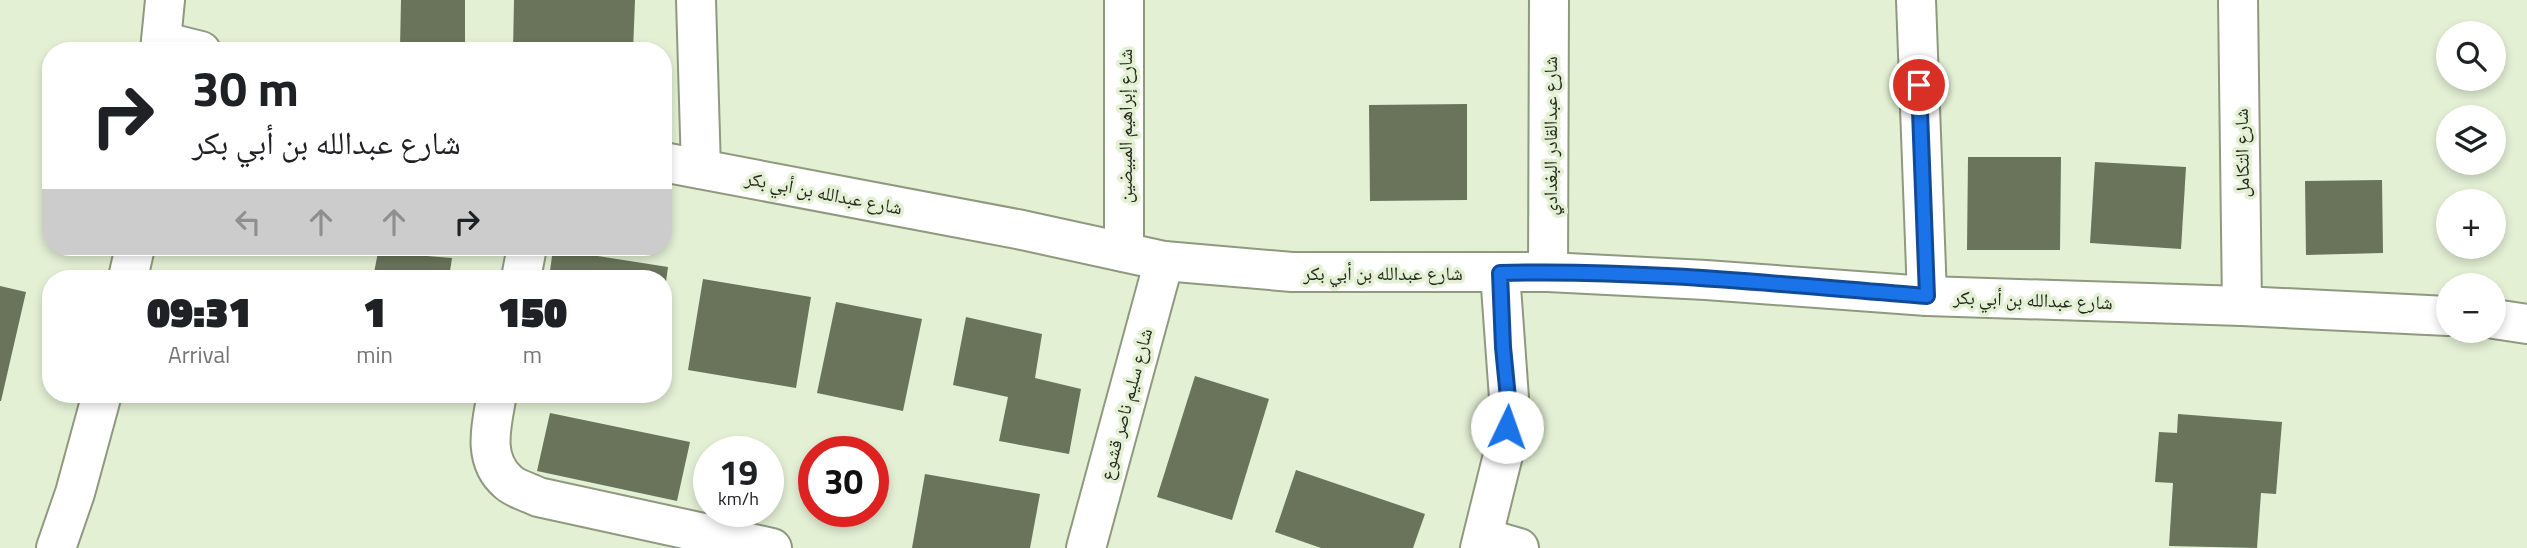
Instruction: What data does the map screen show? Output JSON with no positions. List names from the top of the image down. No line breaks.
{"streets":{"street":["شارع إبراهيم المبيضين","شارع عبدالقادر البغدادي","شارع التكامل","شارع عبدالله بن أبي بكر","شارع سليم ناصر قشوع"]},"crossings":[["شارع إبراهيم المبيضين","شارع عبدالله بن أبي بكر"],["شارع عبدالقادر البغدادي","شارع عبدالله بن أبي بكر"],["شارع التكامل","شارع عبدالله بن أبي بكر"],["شارع عبدالله بن أبي بكر","شارع سليم ناصر قشوع"]],"page":{"map_buttons":["+","−"],"turn":["30 m","شارع عبدالله بن أبي بكر"],"eta":["09:31","Arrival","1","min","150","m"],"speed":"19 km/h","limit":"30"}}
